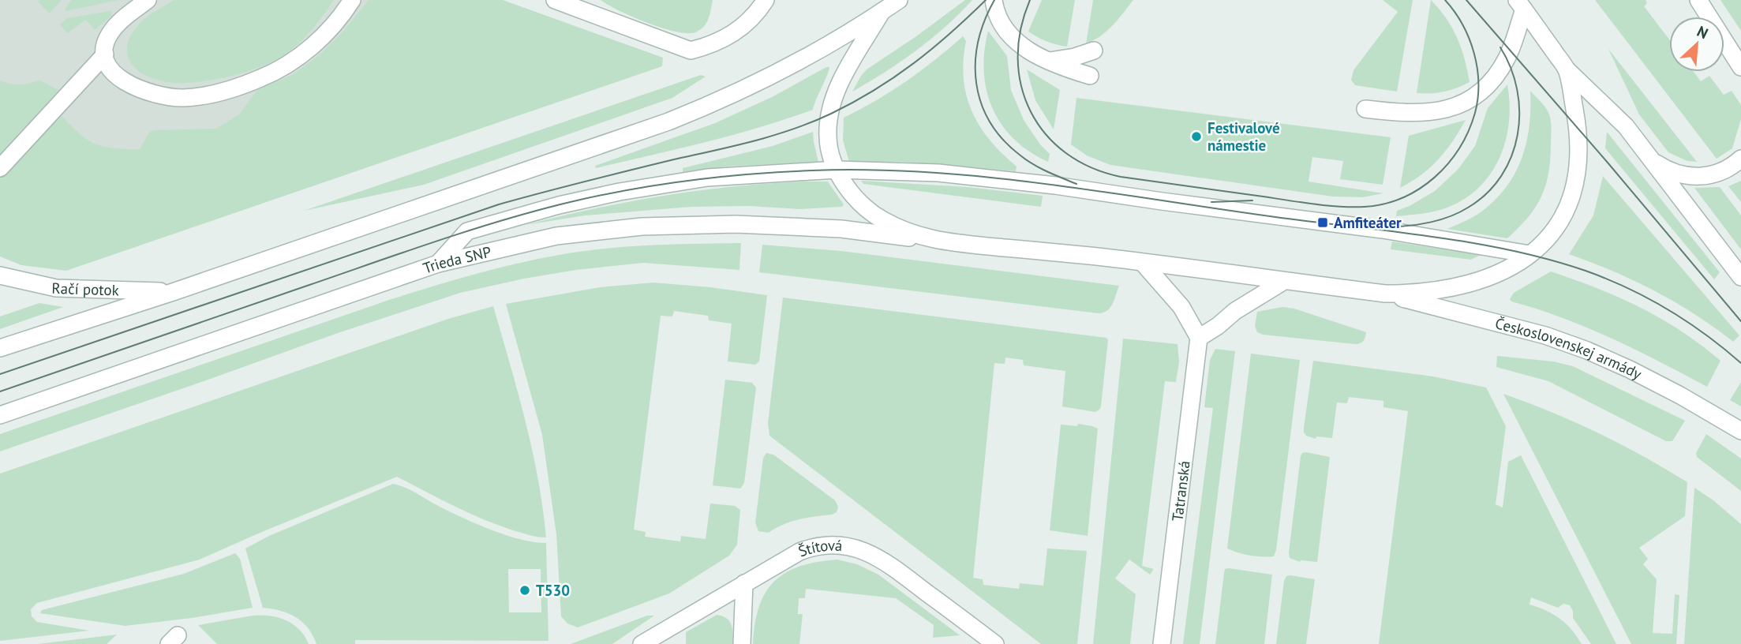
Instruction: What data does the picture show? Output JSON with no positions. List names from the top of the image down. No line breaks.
{"streets":{"street":["Trieda SNP","Račí potok","Československej armády","Tatranská","Štítová"]},"places":{"other":["Festivalové námestie","T530"],"transit":["Amfiteáter"]},"north":"top right"}
